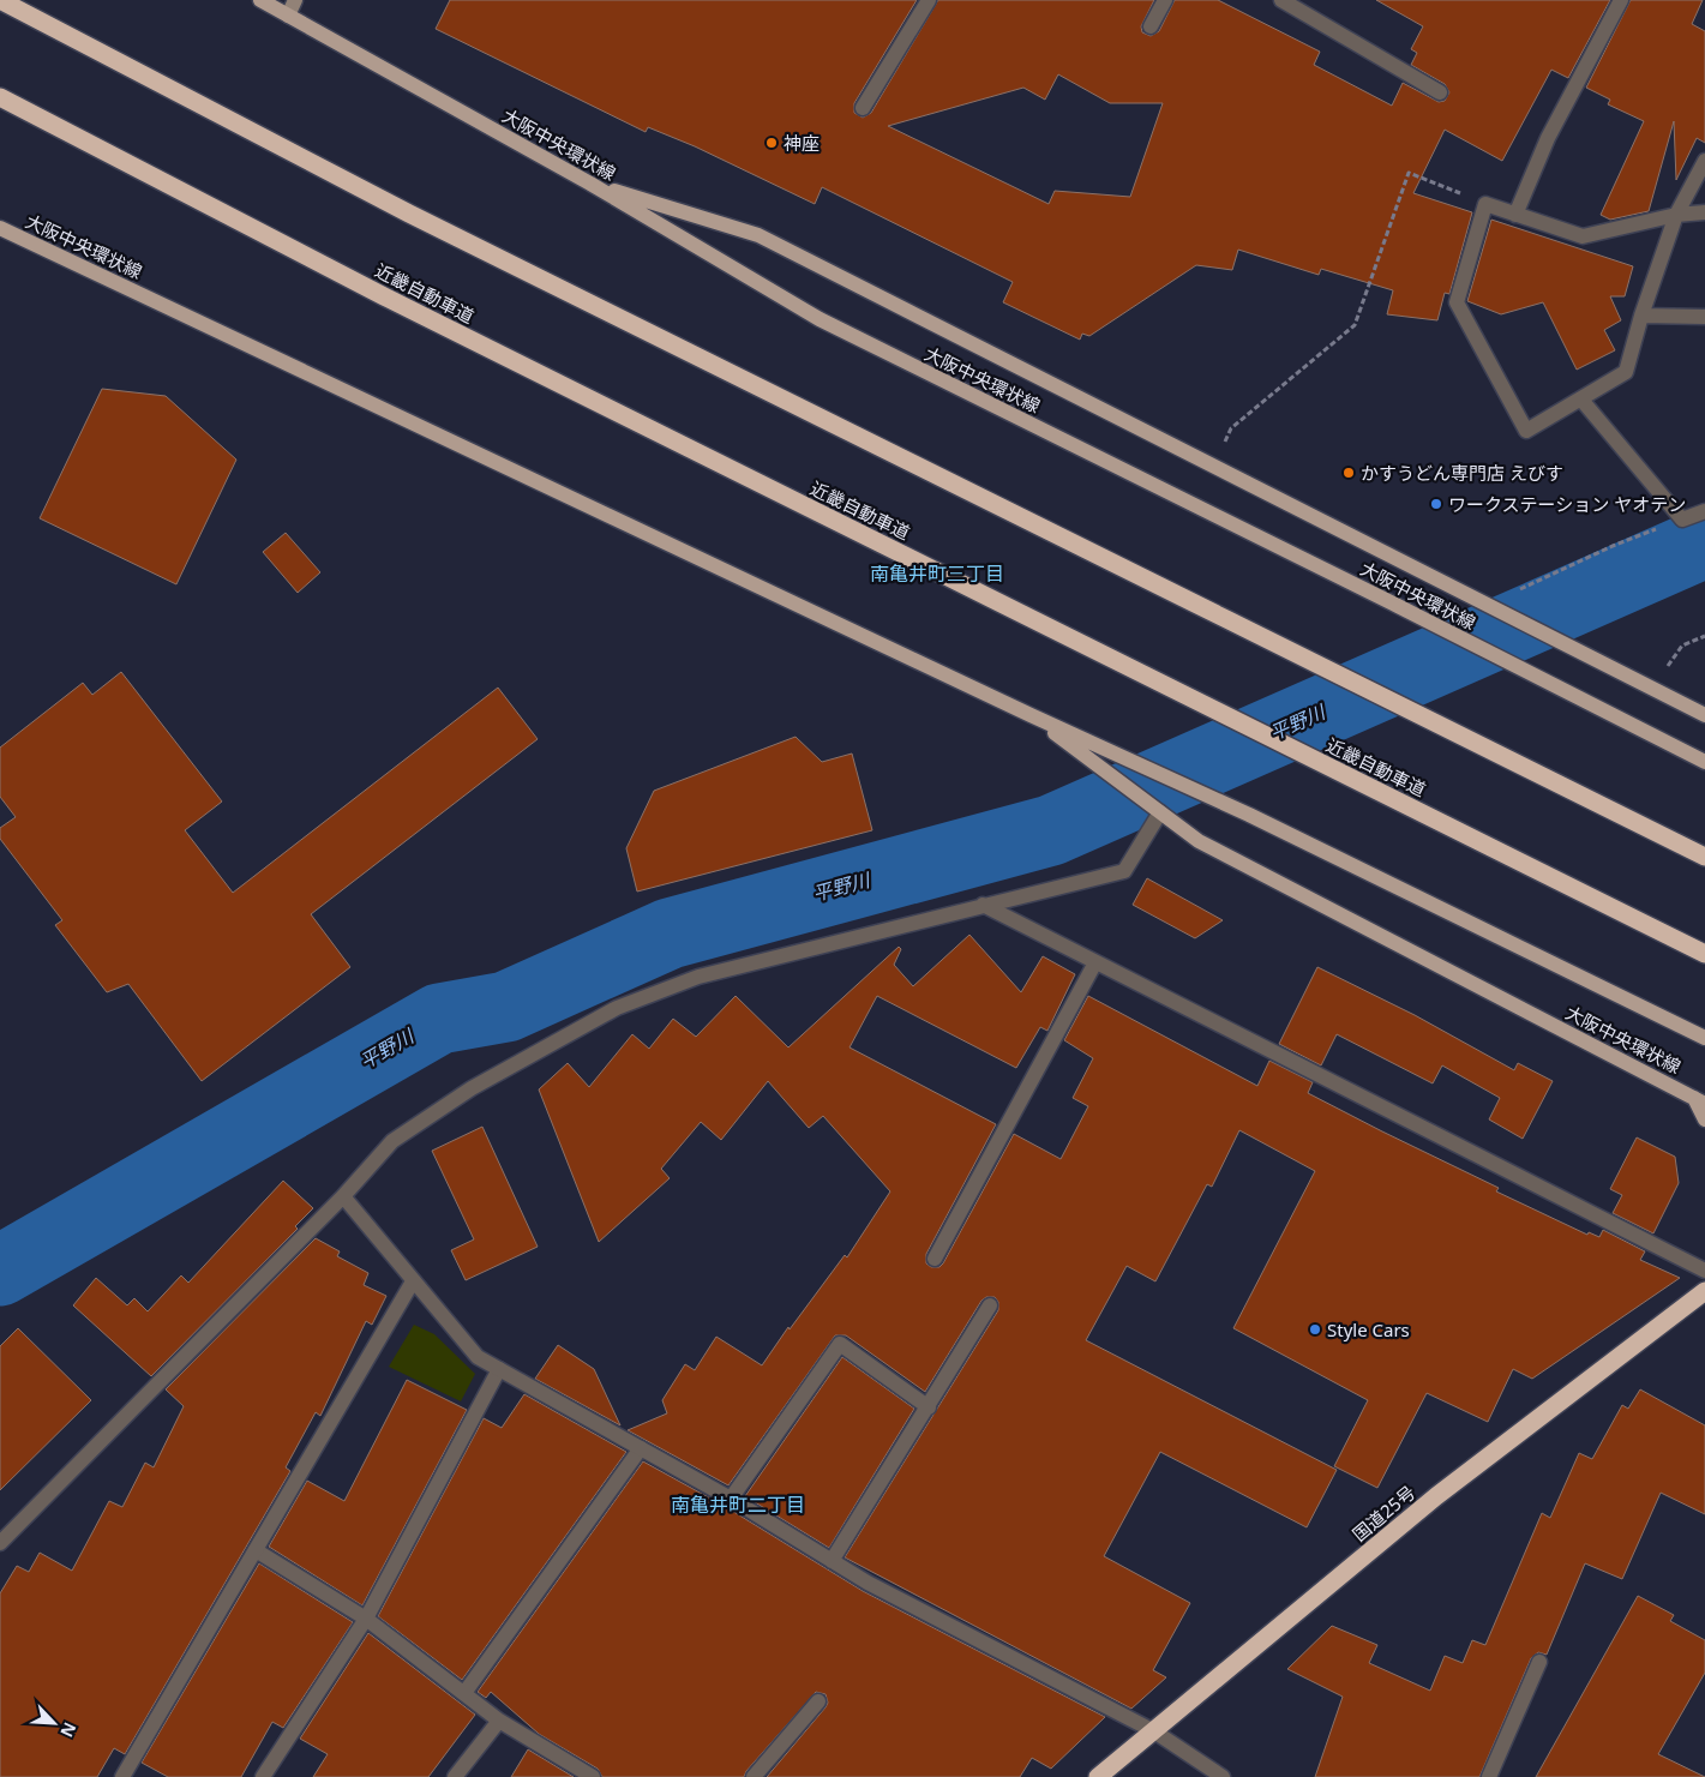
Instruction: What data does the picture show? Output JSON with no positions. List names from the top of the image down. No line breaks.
{"streets":{"highway":["近畿自動車道","国道25号"],"main road":["大阪中央環状線"]},"districts":["南亀井町三丁目","南亀井町二丁目"],"water":["平野川"],"places":["神座","かすうどん専門店 えびす","ワークステーション ヤオテン","Style Cars"],"north":"bottom right"}
